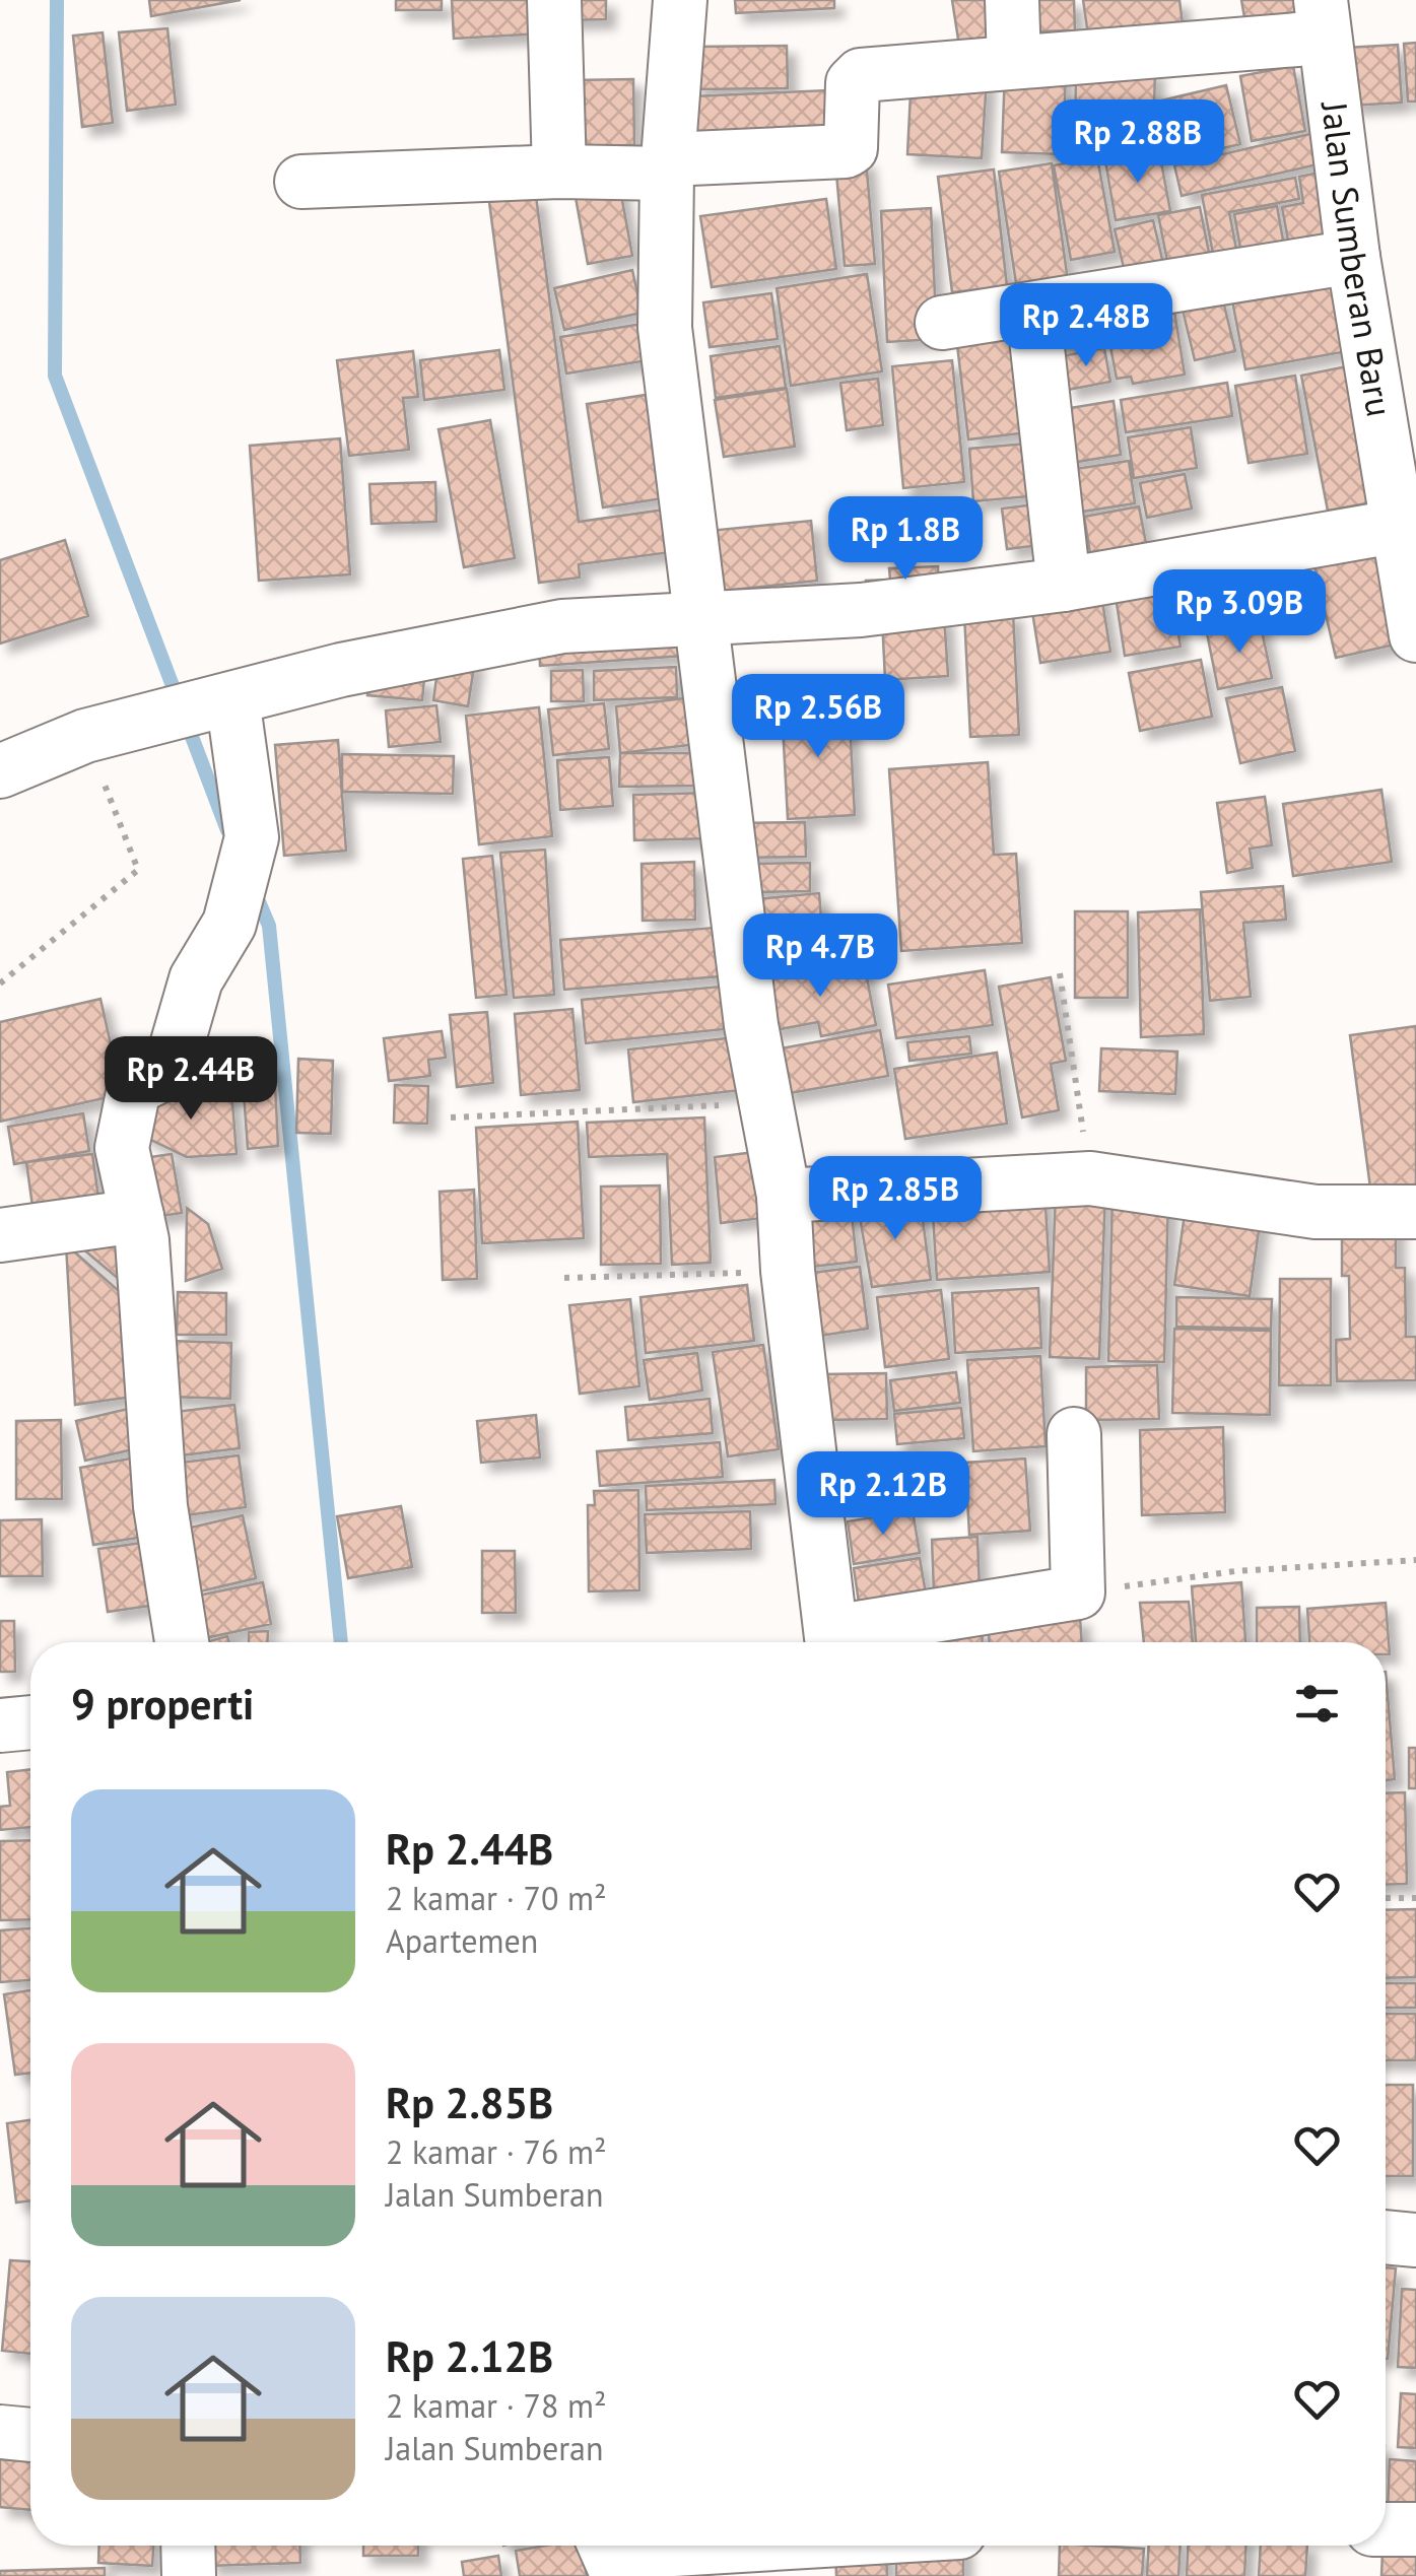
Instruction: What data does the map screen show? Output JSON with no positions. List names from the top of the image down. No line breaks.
{"streets":{"street":["Jalan Sumberan Baru"]},"page":{"price":["Rp 2.88B","Rp 2.48B","Rp 1.8B","Rp 3.09B","Rp 2.56B","Rp 4.7B","Rp 2.44B","Rp 2.85B","Rp 2.12B"],"heading":"9 properti","list":[{"name":"Rp 2.44B","note":"2 kamar · 70 m² · Apartemen"},{"name":"Rp 2.85B","note":"2 kamar · 76 m² · Jalan Sumberan"},{"name":"Rp 2.12B","note":"2 kamar · 78 m² · Jalan Sumberan"}]}}
